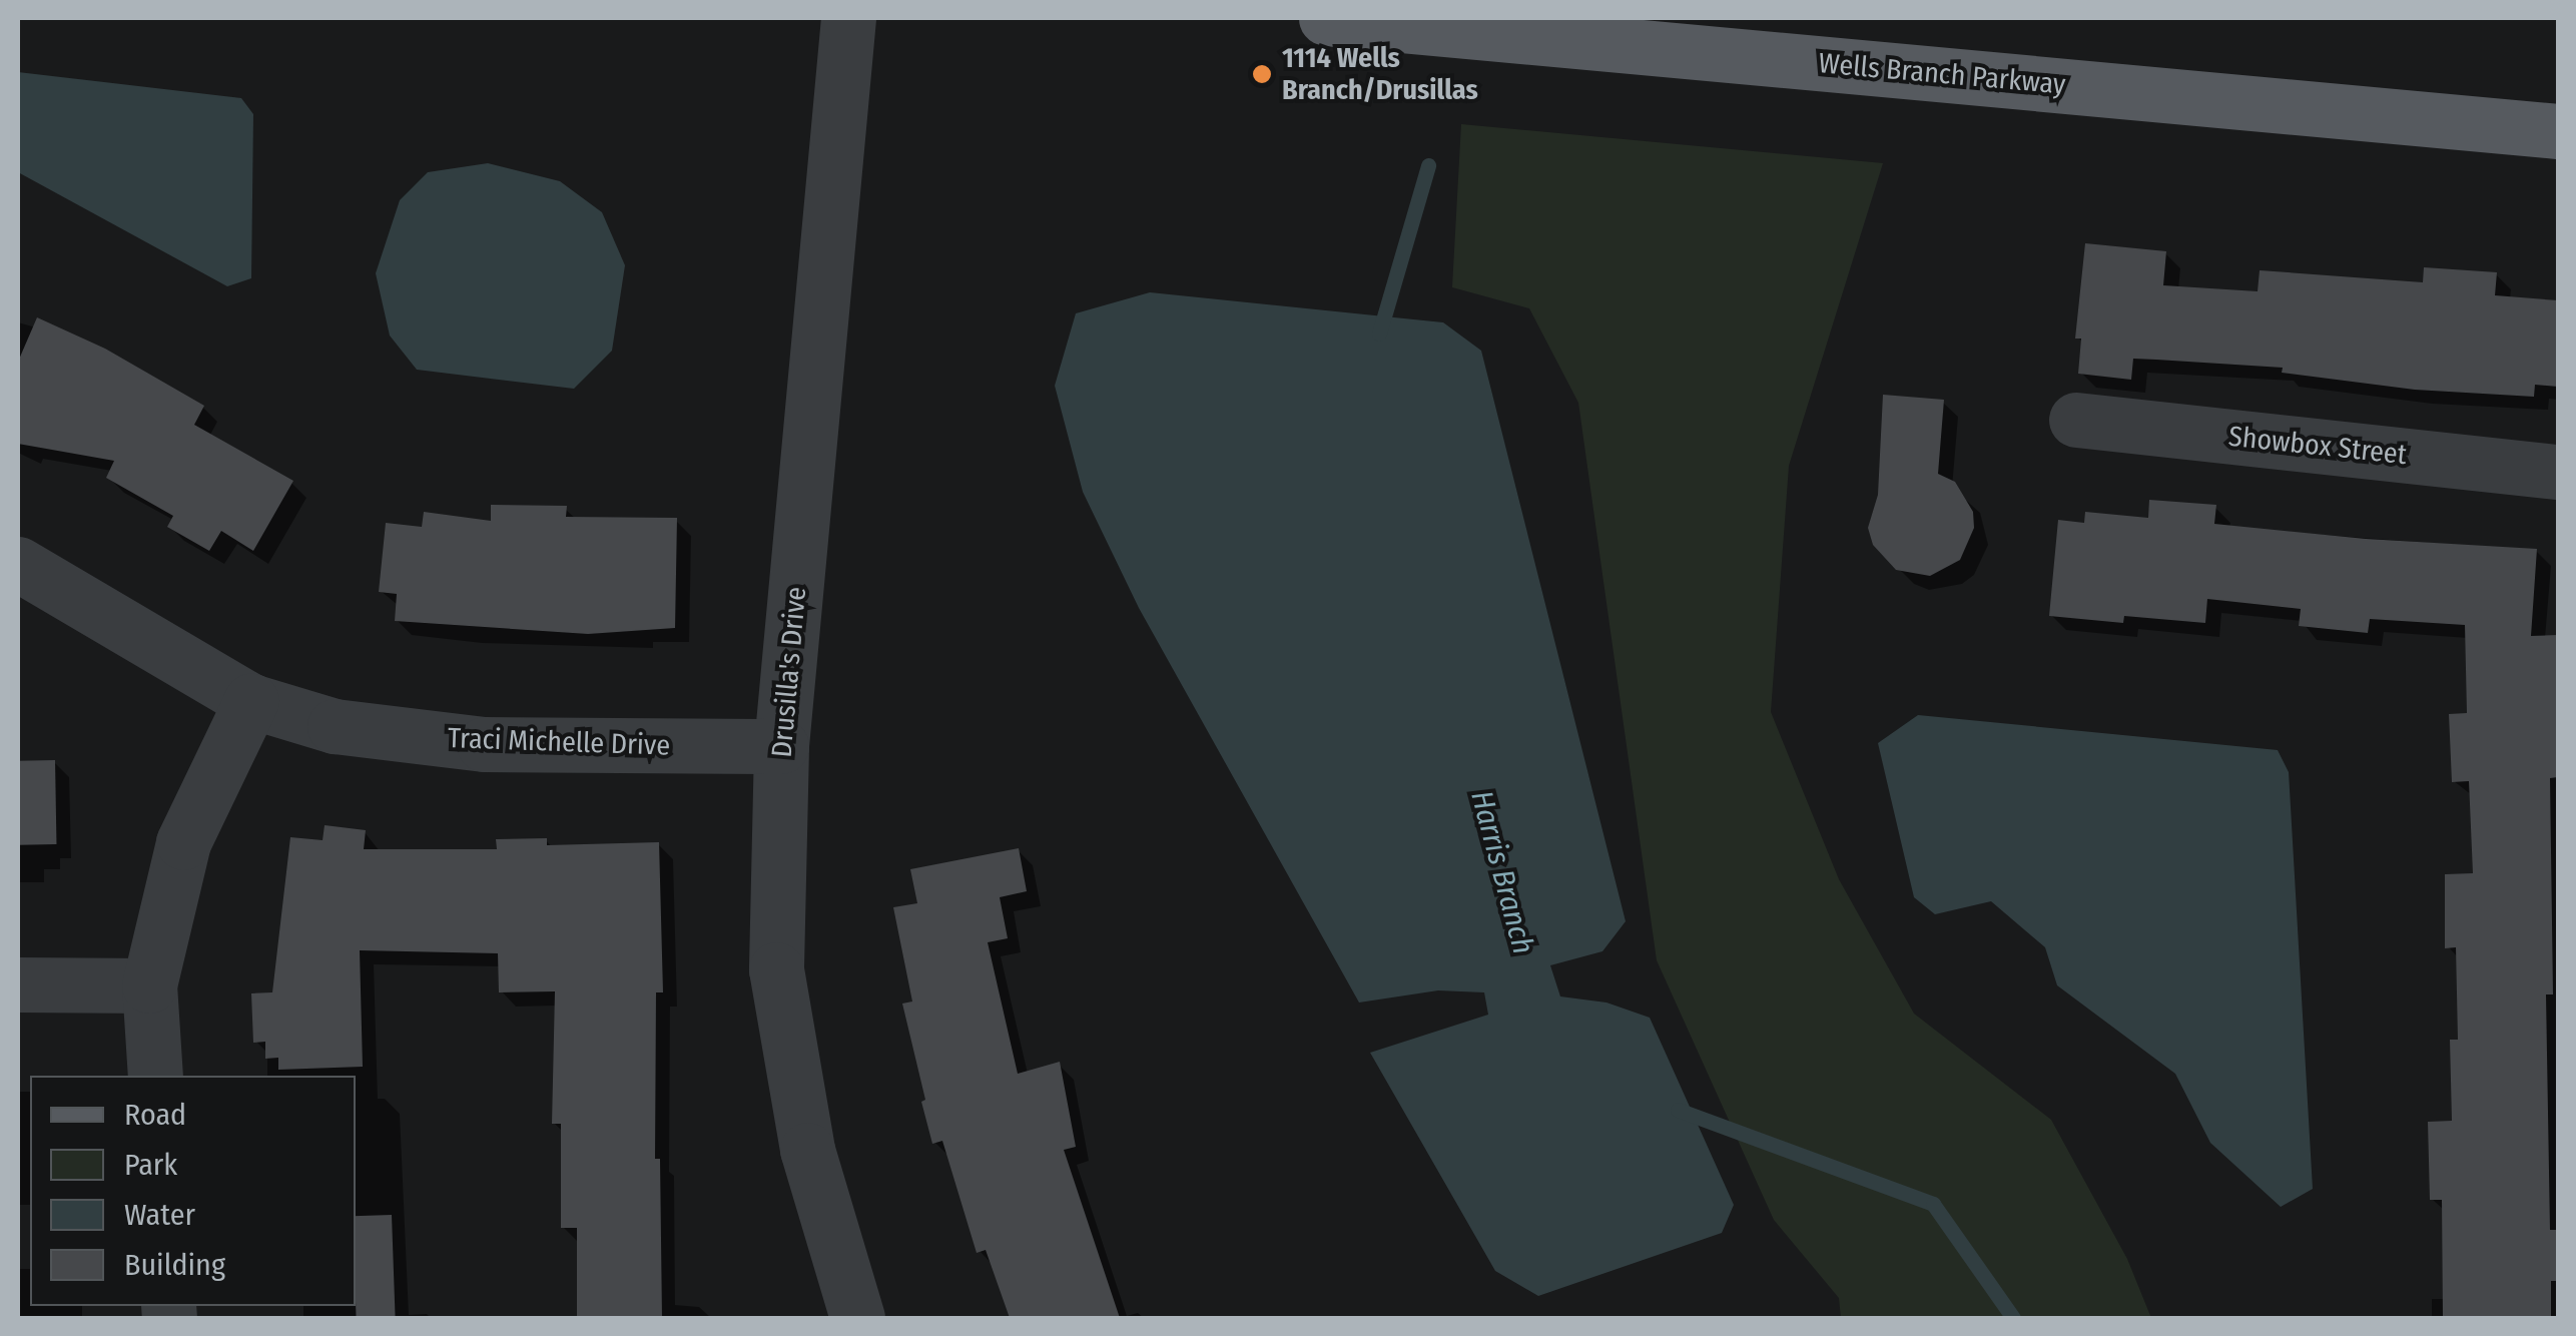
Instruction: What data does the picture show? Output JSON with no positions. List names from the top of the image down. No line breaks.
{"streets":{"main road":["Wells Branch Parkway"],"street":["Showbox Street","Drusilla's Drive","Traci Michelle Drive"]},"crossings":[["Drusilla's Drive","Traci Michelle Drive"]],"water":["Harris Branch"],"places":["1114 Wells Branch/Drusillas"],"legend":["Road","Park","Water","Building"]}
